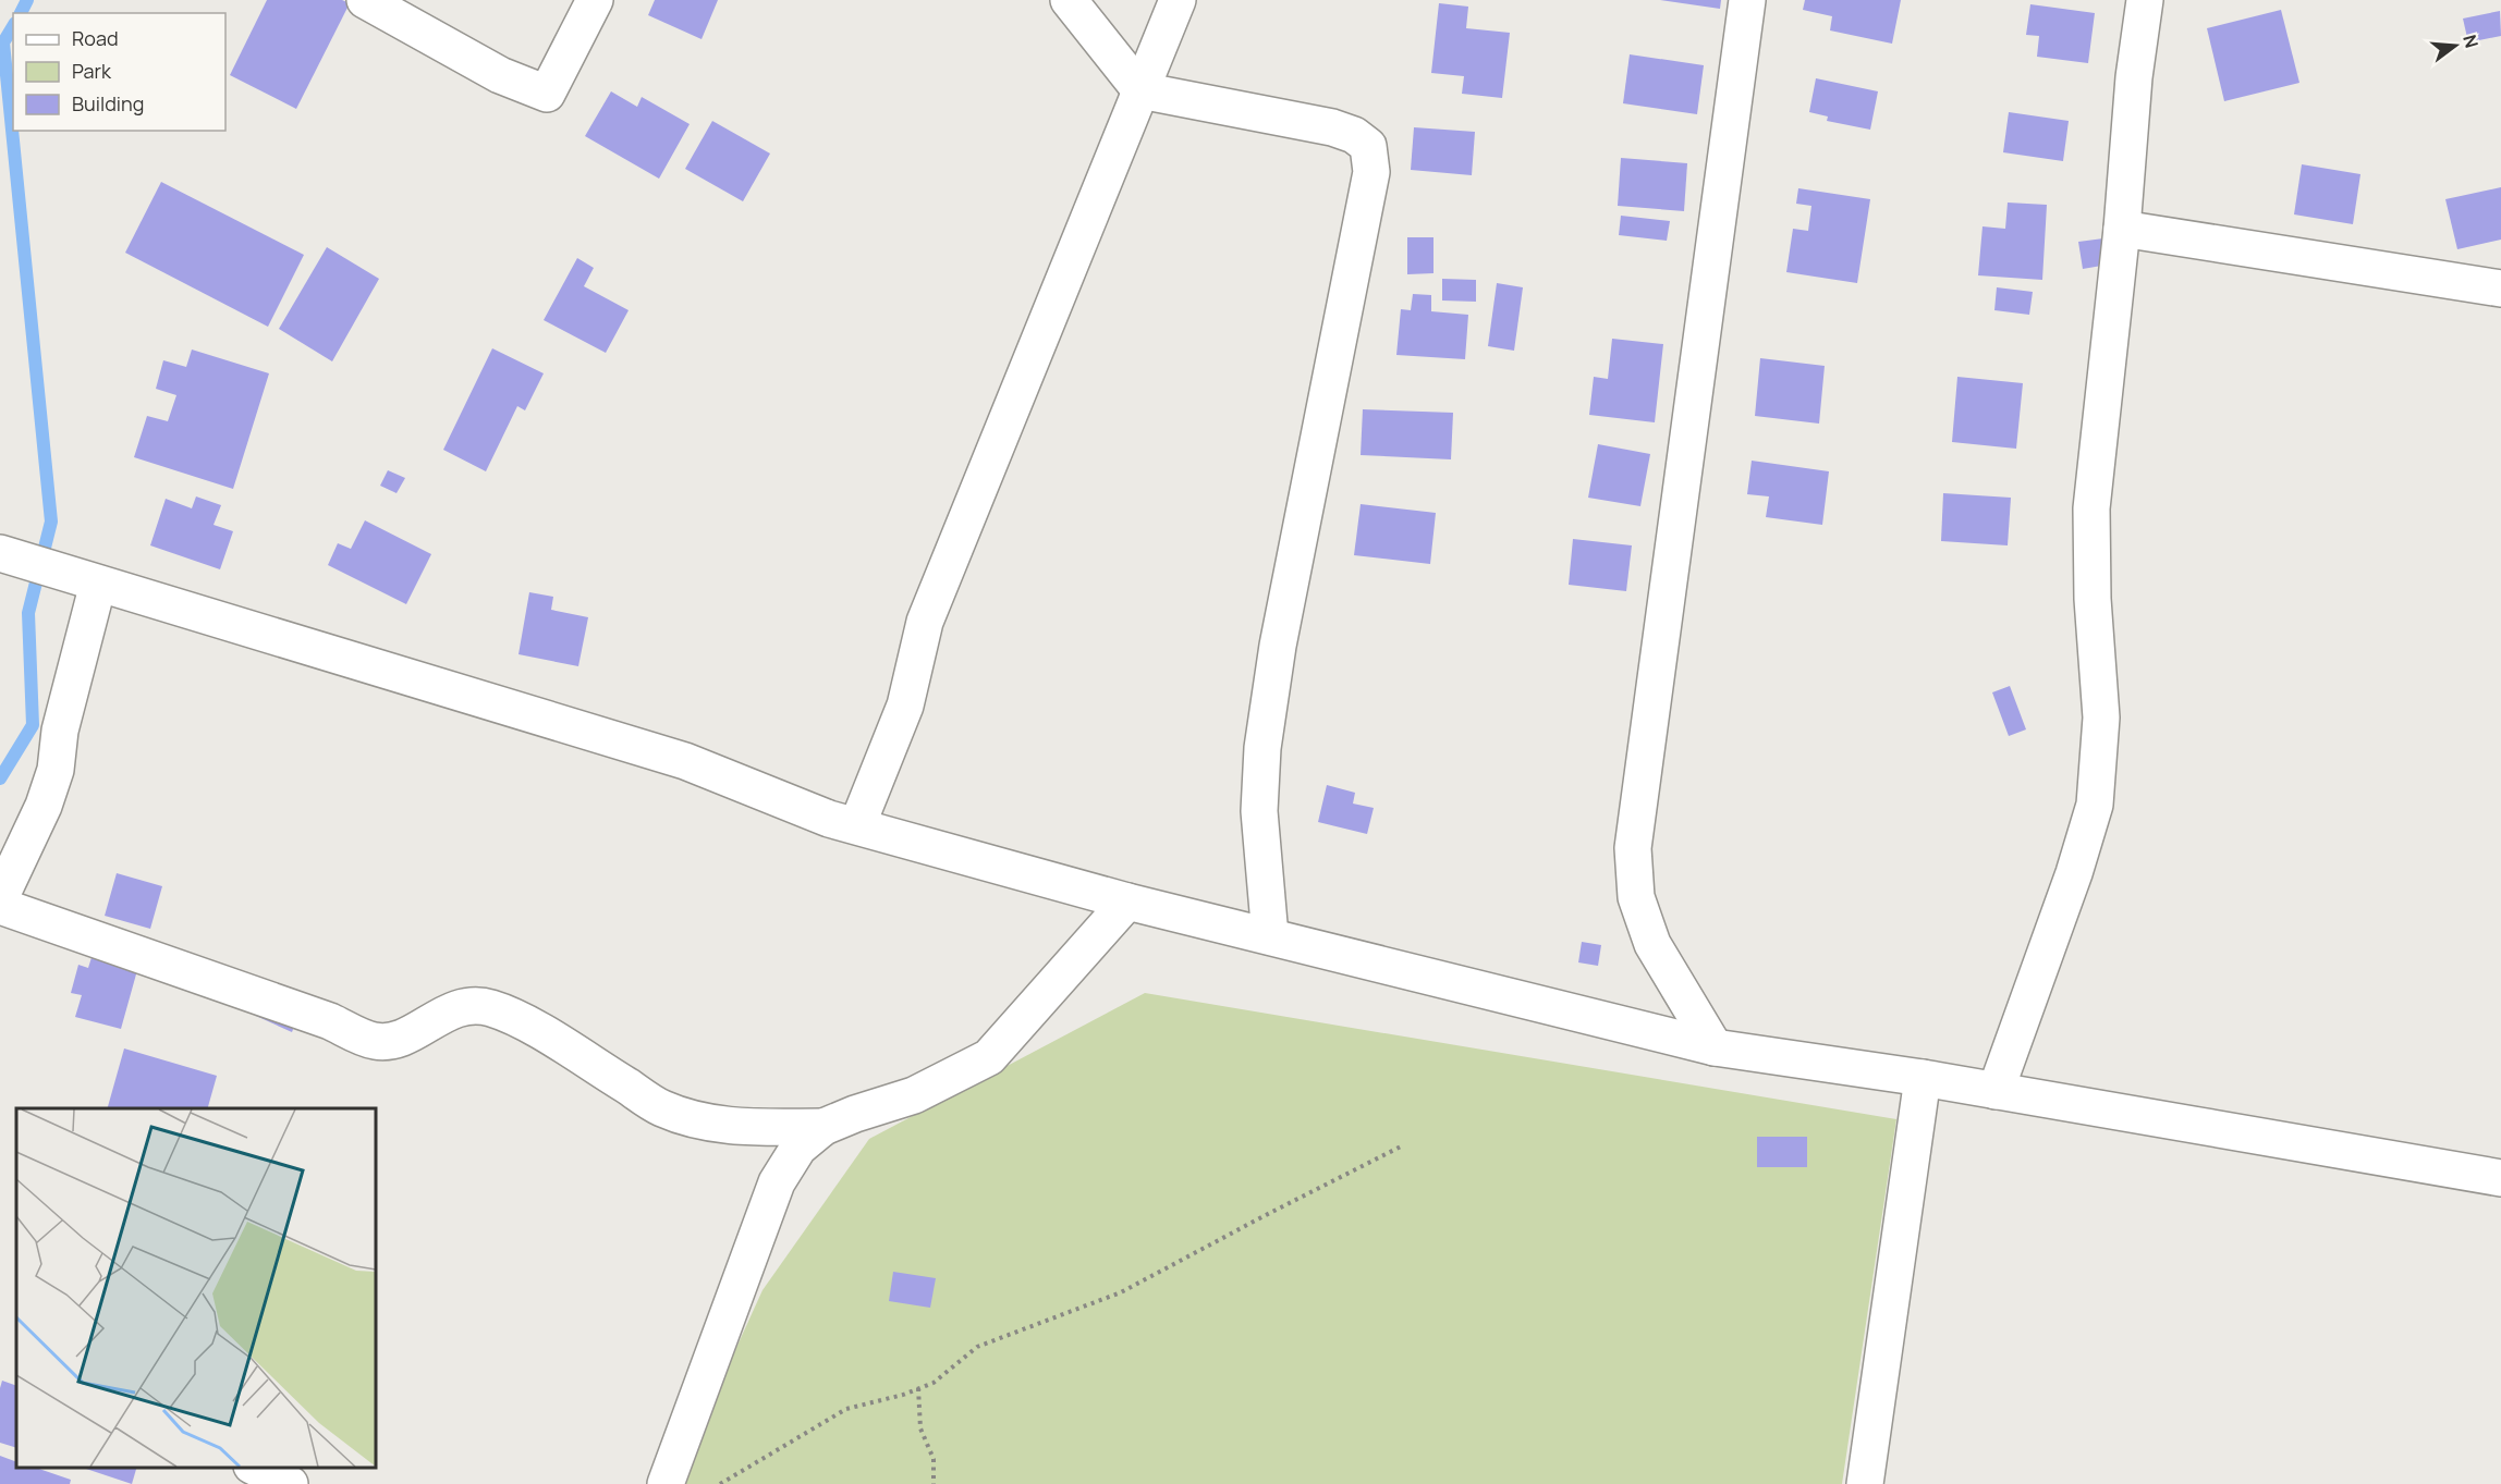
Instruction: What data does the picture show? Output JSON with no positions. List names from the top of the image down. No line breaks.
{"legend":["Road","Park","Building"],"north":"right"}
